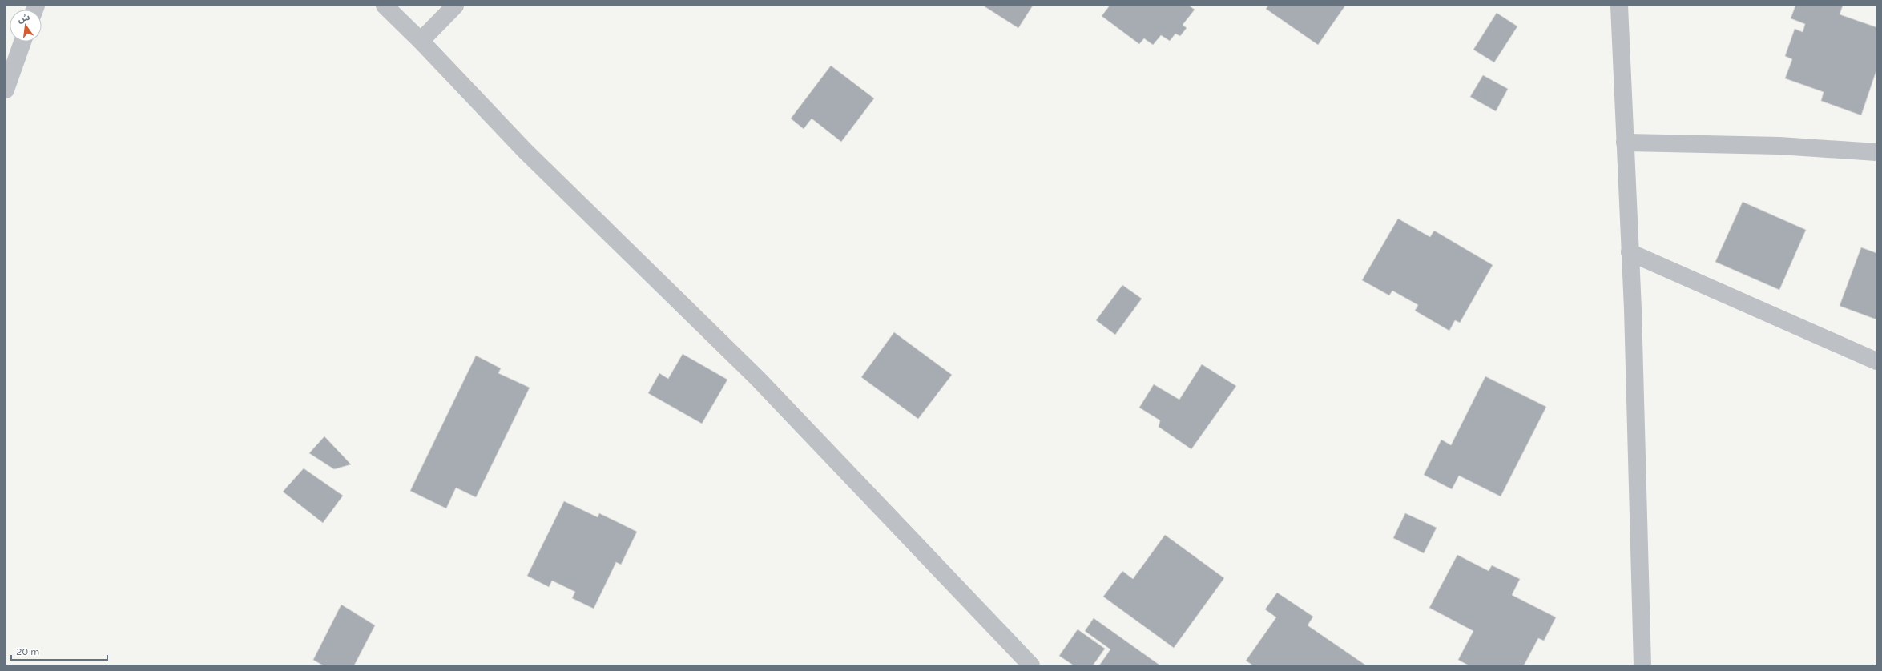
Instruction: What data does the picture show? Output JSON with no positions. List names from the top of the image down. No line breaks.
{"scale_bar":"20 m","north":"top"}
